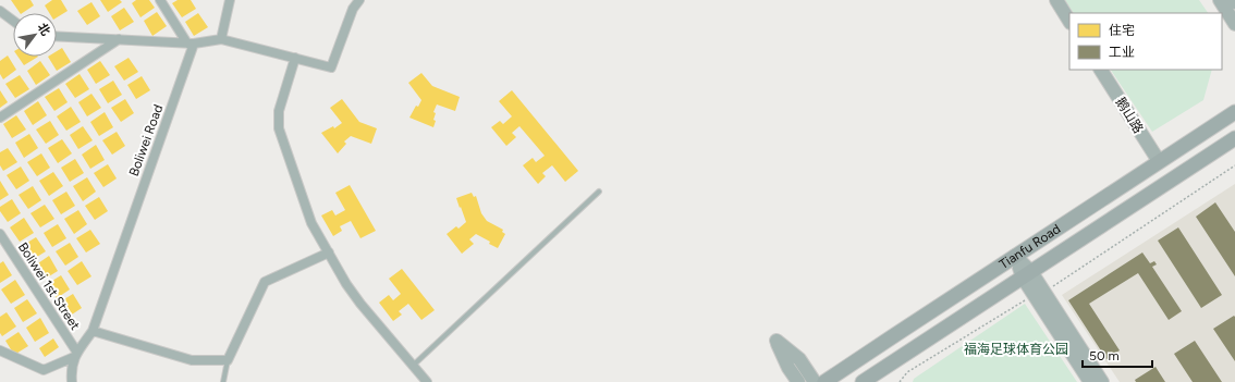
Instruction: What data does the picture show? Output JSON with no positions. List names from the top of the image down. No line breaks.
{"streets":{"main road":["Tianfu Road"],"street":["鹅山路","Boliwei Road","Boliwei 1st Street"]},"crossings":[["鹅山路","Tianfu Road"],["Boliwei Road","Boliwei 1st Street"]],"parks":["福海足球体育公园"],"legend":["住宅","工业"],"scale_bar":"50 m","north":"top right"}
